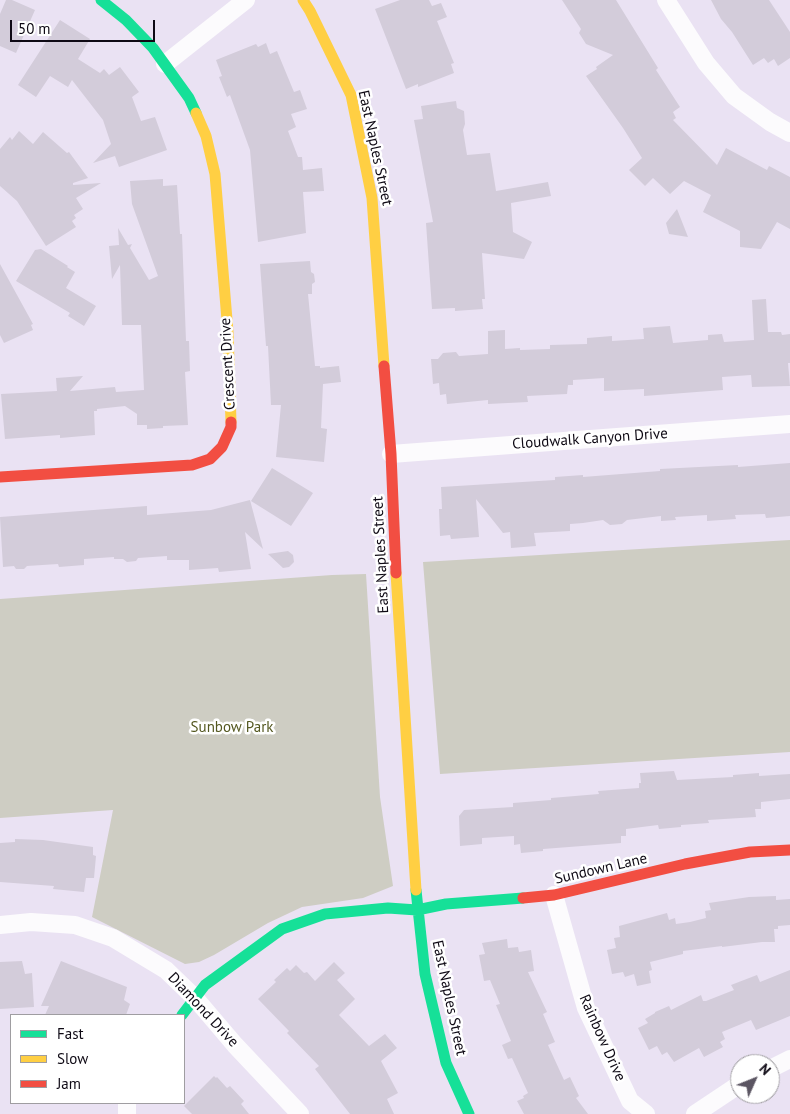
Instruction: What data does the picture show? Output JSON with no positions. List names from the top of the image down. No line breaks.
{"streets":{"street":["East Naples Street","Crescent Drive","Cloudwalk Canyon Drive","Sundown Lane","Diamond Drive","Rainbow Drive"]},"crossings":[["East Naples Street","Cloudwalk Canyon Drive"],["East Naples Street","Sundown Lane"],["Sundown Lane","Diamond Drive"],["Sundown Lane","Rainbow Drive"]],"parks":["Sunbow Park"],"legend":["Fast","Slow","Jam"],"scale_bar":"50 m","north":"top right"}
